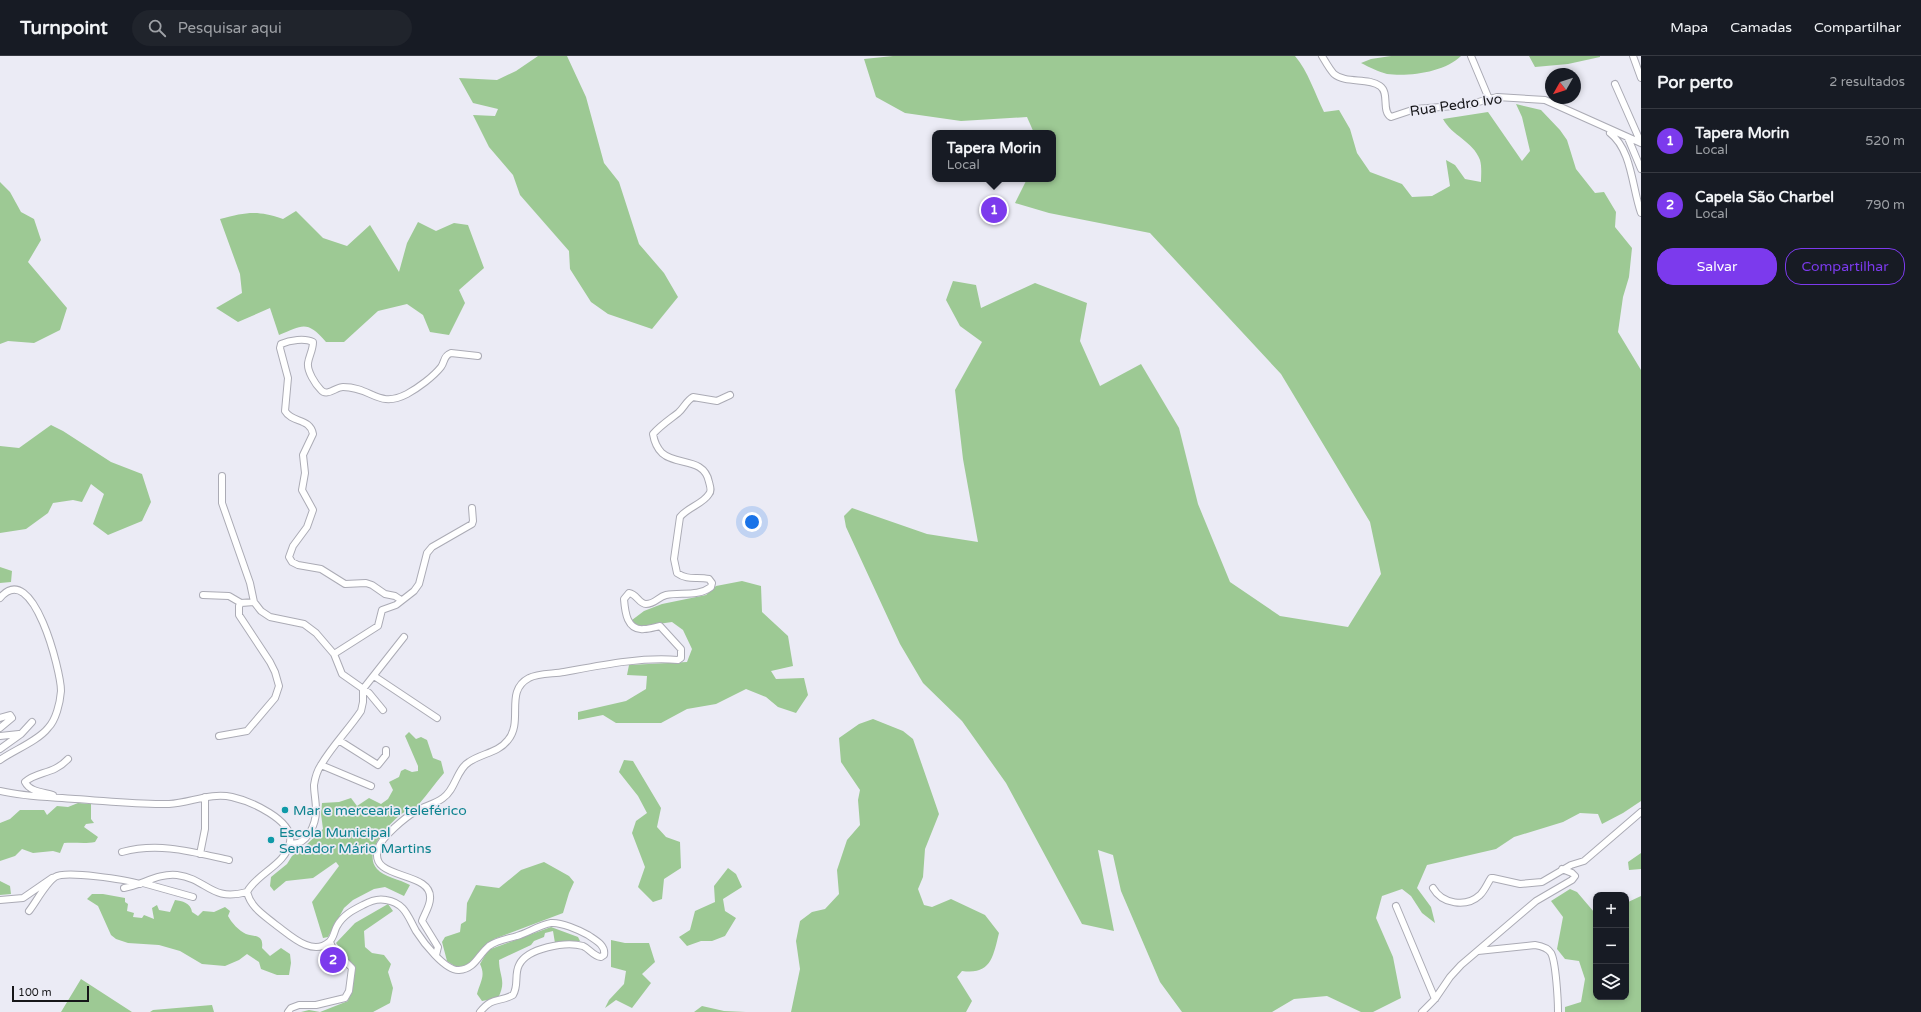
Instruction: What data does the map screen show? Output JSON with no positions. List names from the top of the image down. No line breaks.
{"streets":{"street":["Rua Pedro Ivo"]},"places":["Mar e mercearia teleférico","Escola Municipal Senador Mário Martins"],"scale_bar":"100 m","north":"bottom left","page":{"header":"Turnpoint","search":"Pesquisar aqui","nav":["Mapa","Camadas","Compartilhar"],"heading":["Por perto","2 resultados"],"list":[{"mark":"1","name":"Tapera Morin","note":"Local","value":"520 m"},{"mark":"2","name":"Capela São Charbel","note":"Local","value":"790 m"}],"popup":["Tapera Morin","Local"],"pins":["1","2"],"buttons":["Salvar","Compartilhar"],"map_buttons":["+","−"],"scale":"100 m"}}
